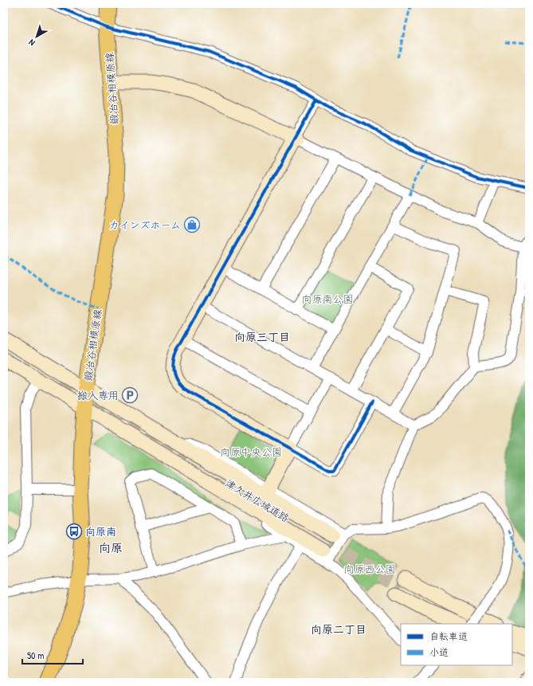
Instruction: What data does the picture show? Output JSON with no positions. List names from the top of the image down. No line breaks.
{"streets":{"main road":["鍛冶谷相模原線"]},"districts":["向原三丁目","向原","向原二丁目"],"parks":["向原南公園","向原中央公園","向原西公園"],"places":{"shop":["カインズホーム"],"parking":["搬入専用"],"bus stop":["向原南"]},"legend":["自転車道","小道"],"scale_bar":"50 m","north":"bottom left"}
